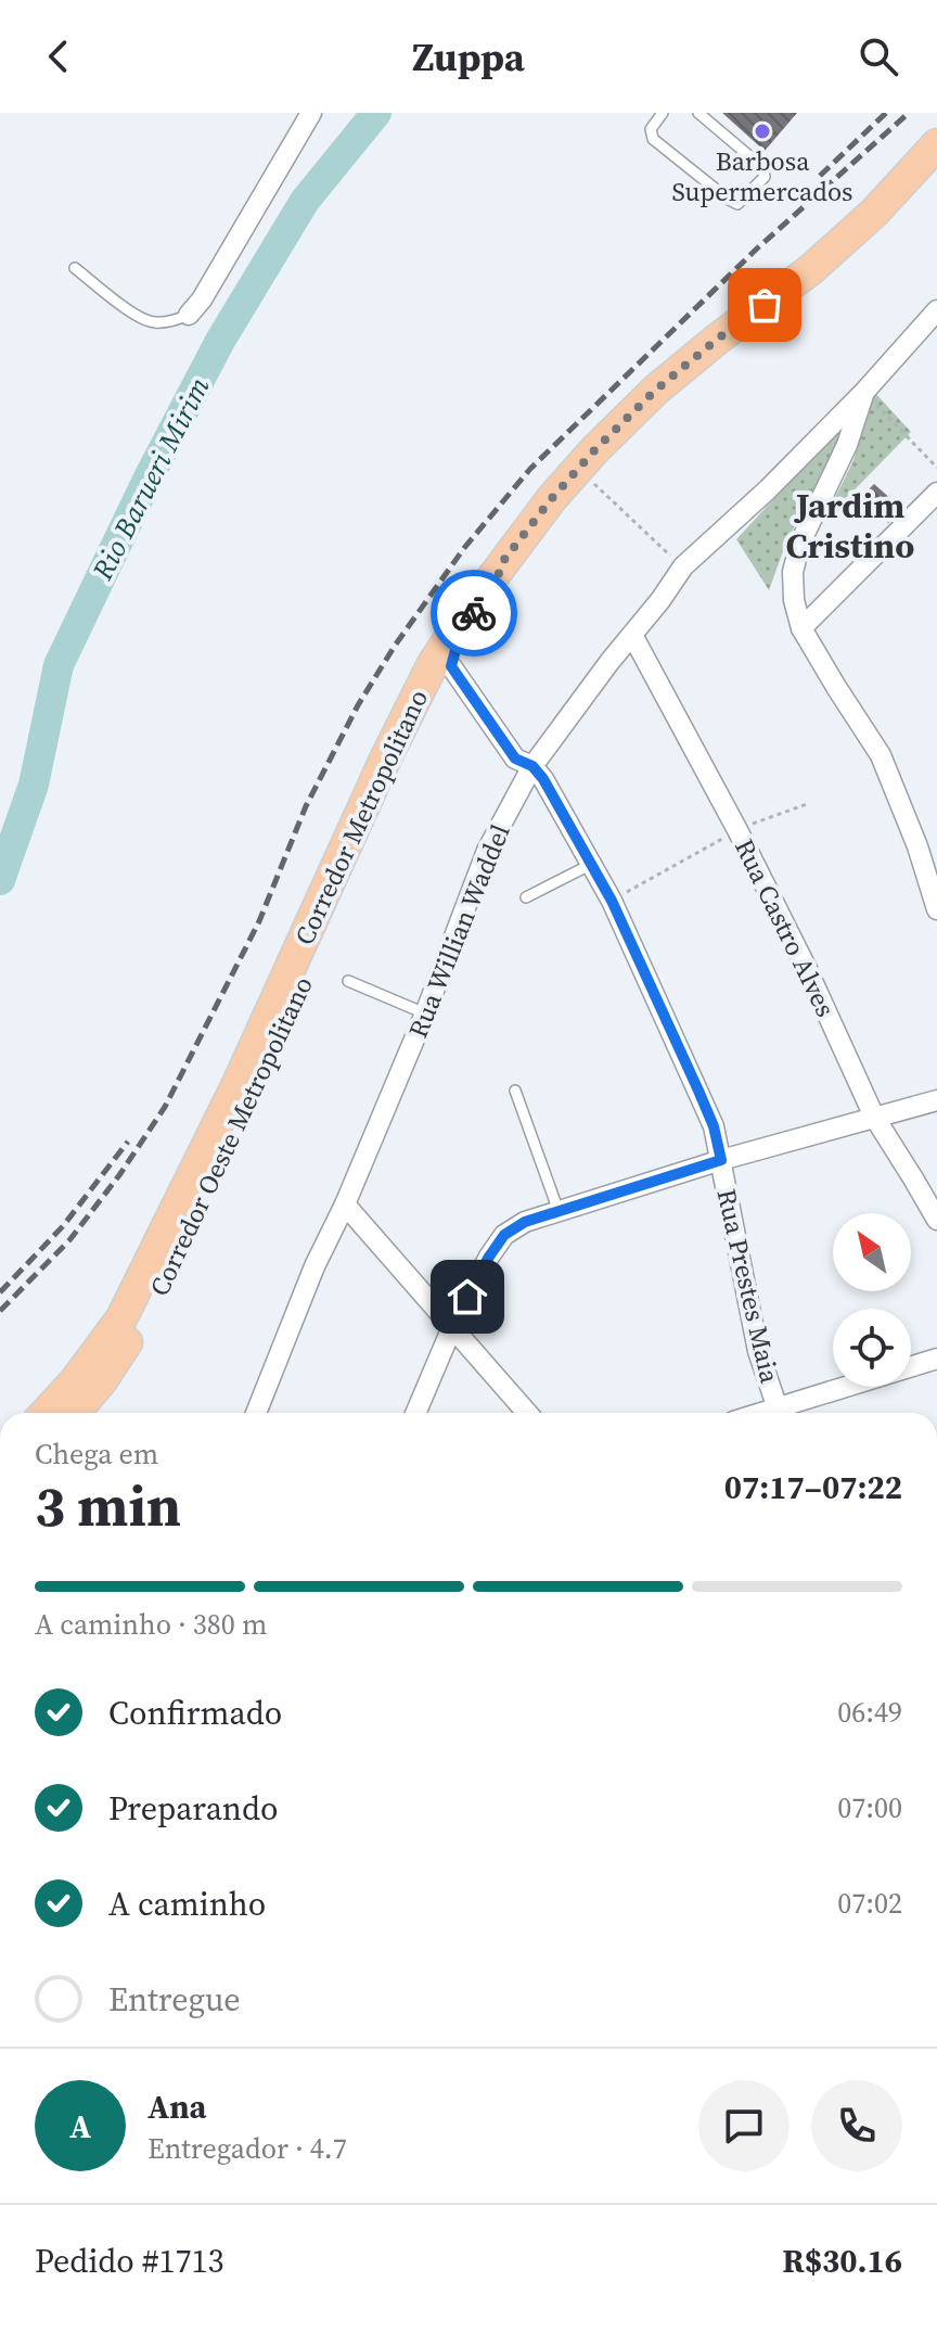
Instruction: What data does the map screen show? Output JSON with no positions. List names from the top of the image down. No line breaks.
{"streets":{"main road":["Corredor Metropolitano","Corredor Oeste Metropolitano"],"street":["Rua Castro Alves","Rua Willian Waddel","Rua Prestes Maia"]},"crossings":[["Rua Castro Alves","Rua Willian Waddel"],["Rua Willian Waddel","Rua Prestes Maia"],["Corredor Oeste Metropolitano","Rua Prestes Maia"]],"districts":["Jardim Cristino"],"water":["Rio Barueri Mirim"],"places":["Barbosa Supermercados"],"north":"top left","page":{"header":"Zuppa","heading":["3 min","Chega em","07:17–07:22"],"panel":["Ana","Entregador · 4.7","Pedido #1713","R$30.16"],"bar":"A caminho · 380 m","list":[["Confirmado","06:49"],["Preparando","07:00"],["A caminho","07:02"],"Entregue"],"round":"A"}}
